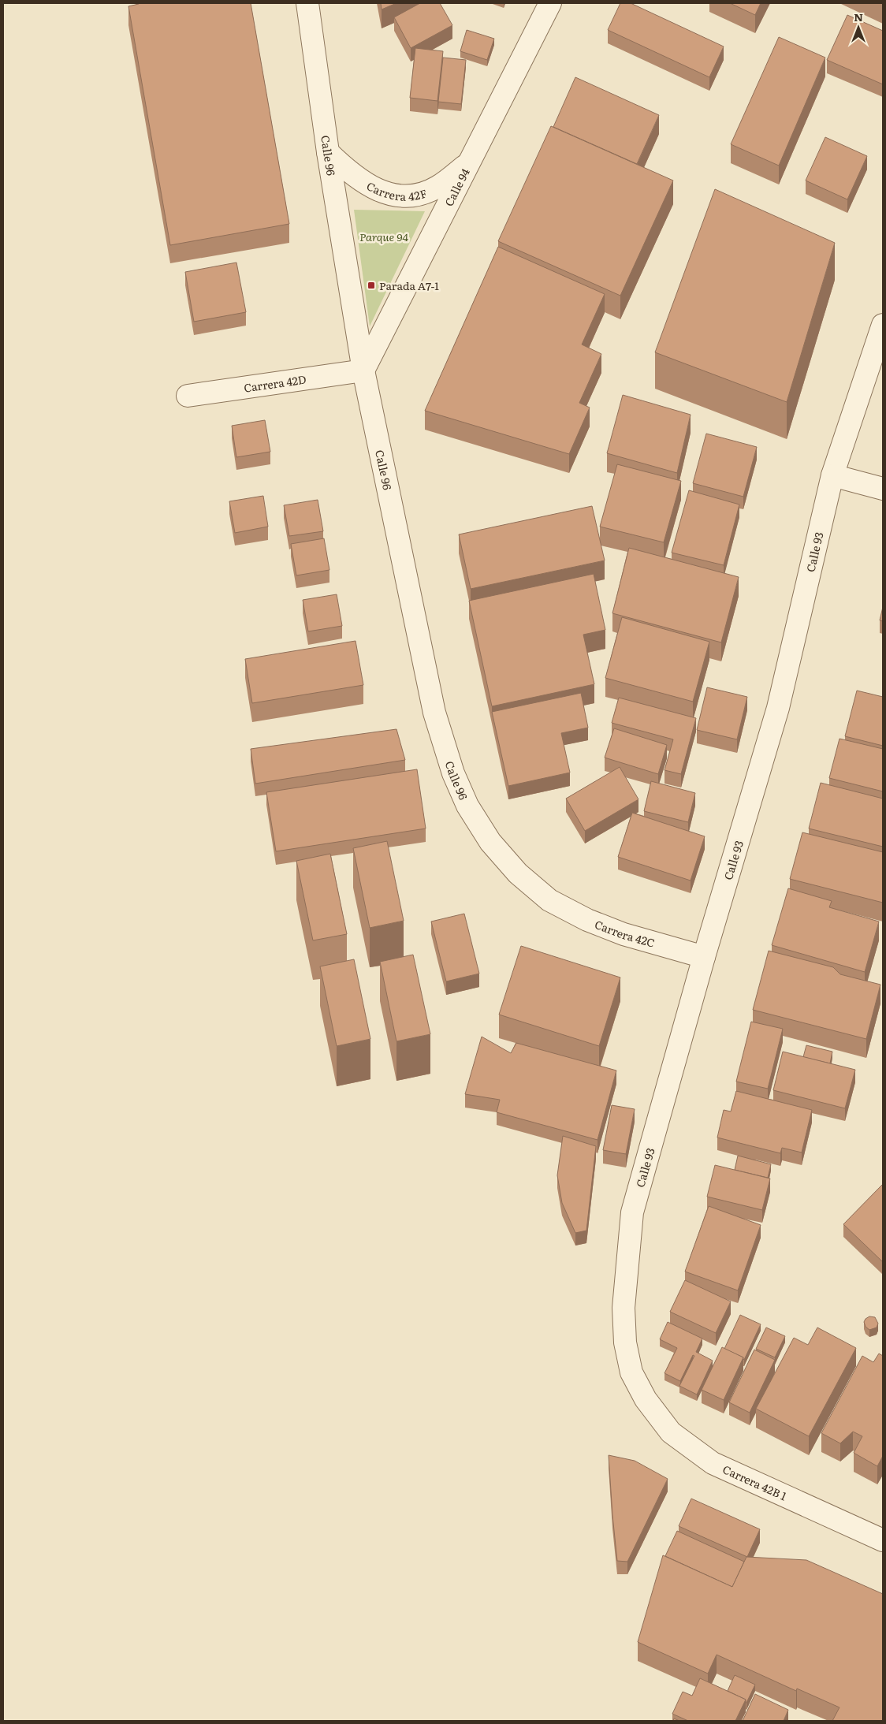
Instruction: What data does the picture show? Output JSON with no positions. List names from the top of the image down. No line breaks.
{"streets":{"street":["Calle 96","Carrera 42F","Calle 94","Carrera 42D","Calle 93","Carrera 42C","Carrera 42B 1"]},"crossings":[["Calle 96","Carrera 42F"],["Calle 96","Calle 94"],["Calle 96","Carrera 42D"],["Calle 96","Carrera 42C"],["Carrera 42F","Calle 94"],["Calle 94","Carrera 42D"],["Calle 93","Carrera 42C"],["Calle 93","Carrera 42B 1"]],"parks":["Parque 94"],"places":{"transit":["Parada A7-1"]},"north":"top"}
